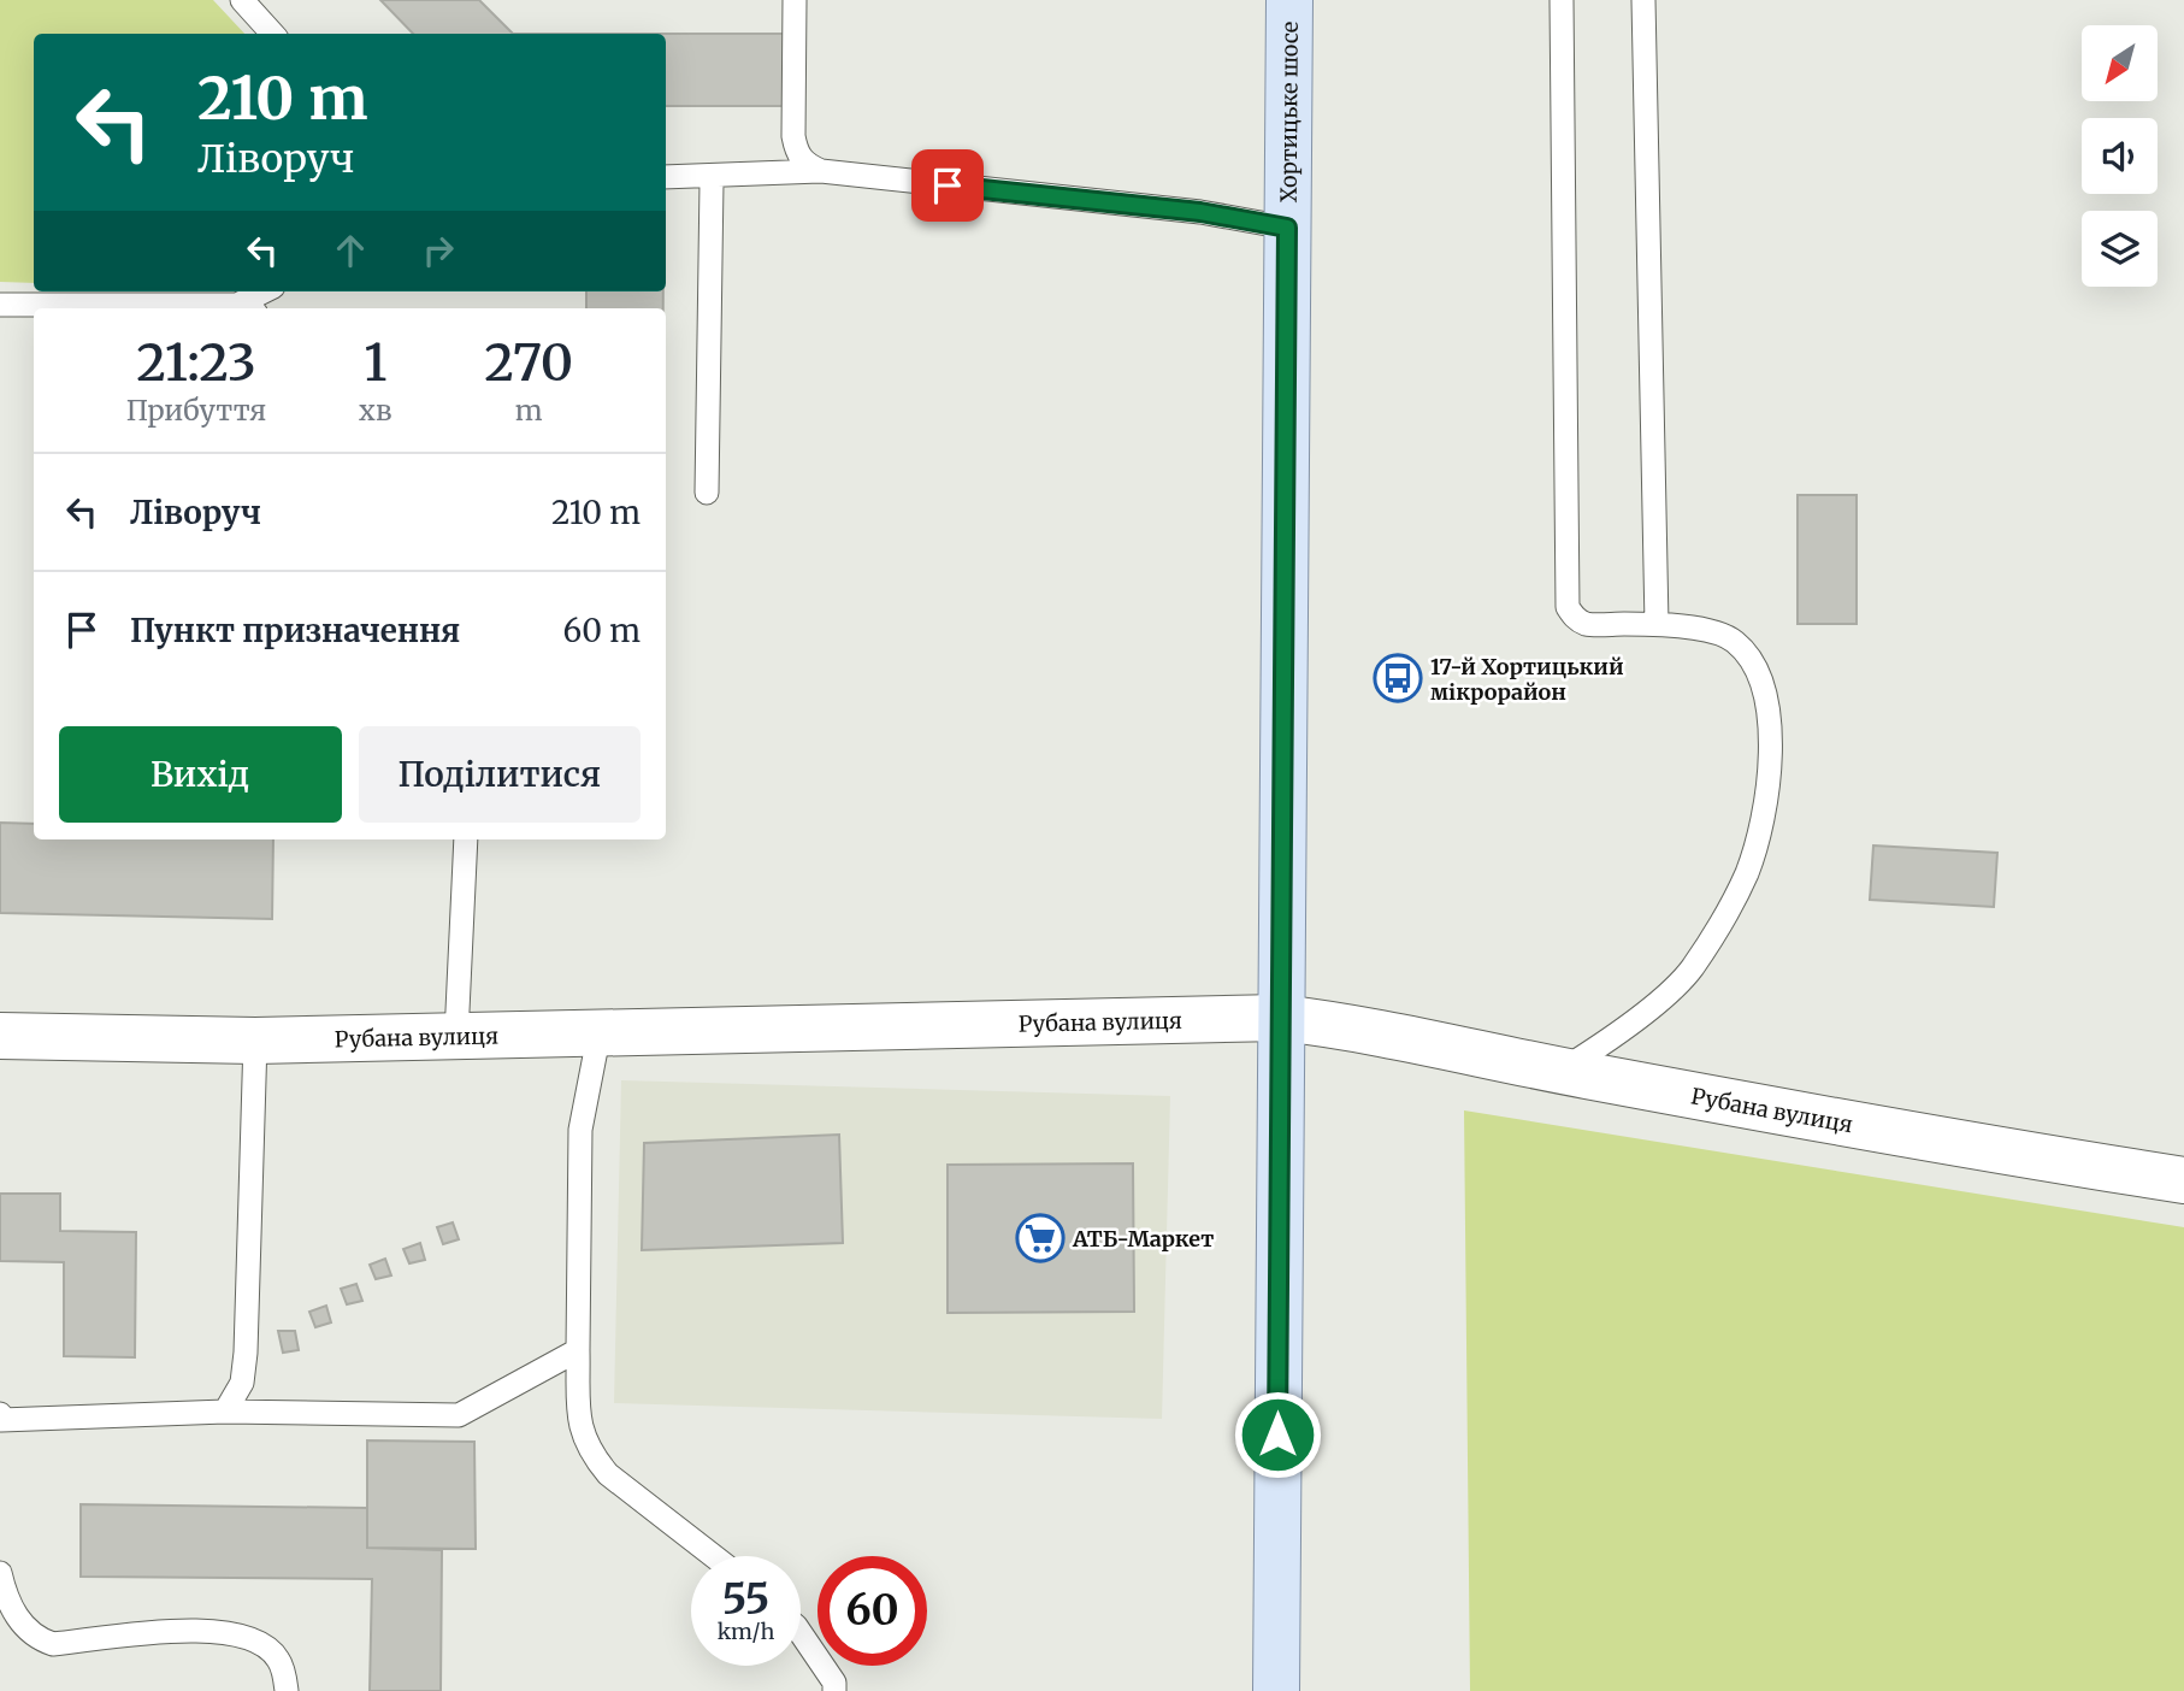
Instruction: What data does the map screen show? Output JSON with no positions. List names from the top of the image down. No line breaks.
{"streets":{"main road":["Хортицьке шосе"],"street":["Рубана вулиця"]},"crossings":[["Хортицьке шосе","Рубана вулиця"]],"places":{"bus stop":["17-й Хортицький мікрорайон"],"supermarket":["АТБ-Маркет"]},"north":"bottom left","page":{"turn":["210 m","Ліворуч"],"eta":["21:23","Прибуття","1","хв","270","m"],"list":[{"name":"Ліворуч","value":"210 m"},{"name":"Пункт призначення","value":"60 m"}],"buttons":["Вихід","Поділитися"],"speed":"55 km/h","limit":"60"}}
